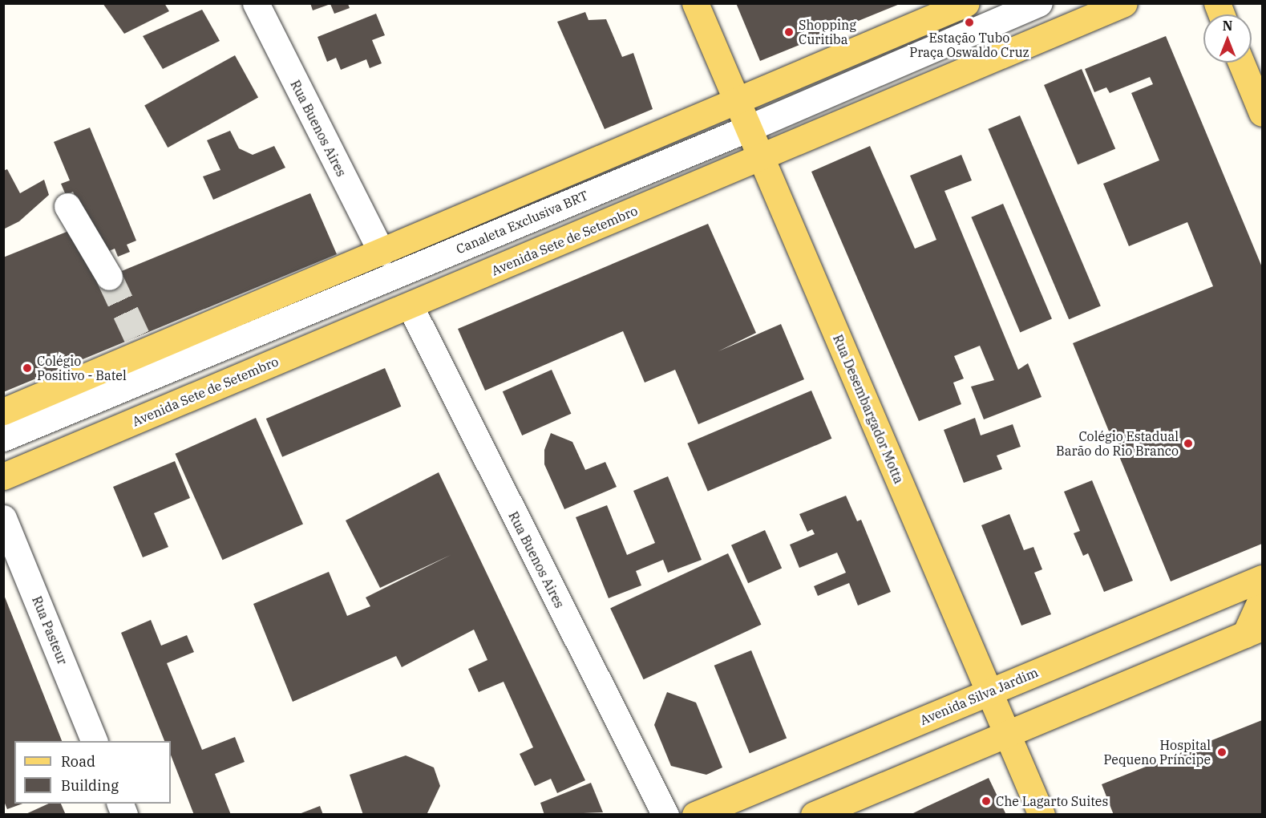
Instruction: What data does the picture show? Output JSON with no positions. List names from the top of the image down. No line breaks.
{"streets":{"main road":["Avenida Sete de Setembro","Rua Desembargador Motta","Avenida Silva Jardim"],"street":["Rua Buenos Aires","Canaleta Exclusiva BRT","Rua Pasteur"]},"crossings":[["Rua Buenos Aires","Avenida Sete de Setembro"],["Canaleta Exclusiva BRT","Rua Desembargador Motta"],["Avenida Sete de Setembro","Rua Desembargador Motta"],["Rua Desembargador Motta","Avenida Silva Jardim"]],"places":["Estação Tubo Praça Oswaldo Cruz","Shopping Curitiba","Colégio Positivo - Batel","Colégio Estadual Barão do Rio Branco","Hospital Pequeno Príncipe","Che Lagarto Suites"],"legend":["Road","Building"],"north":"top"}
